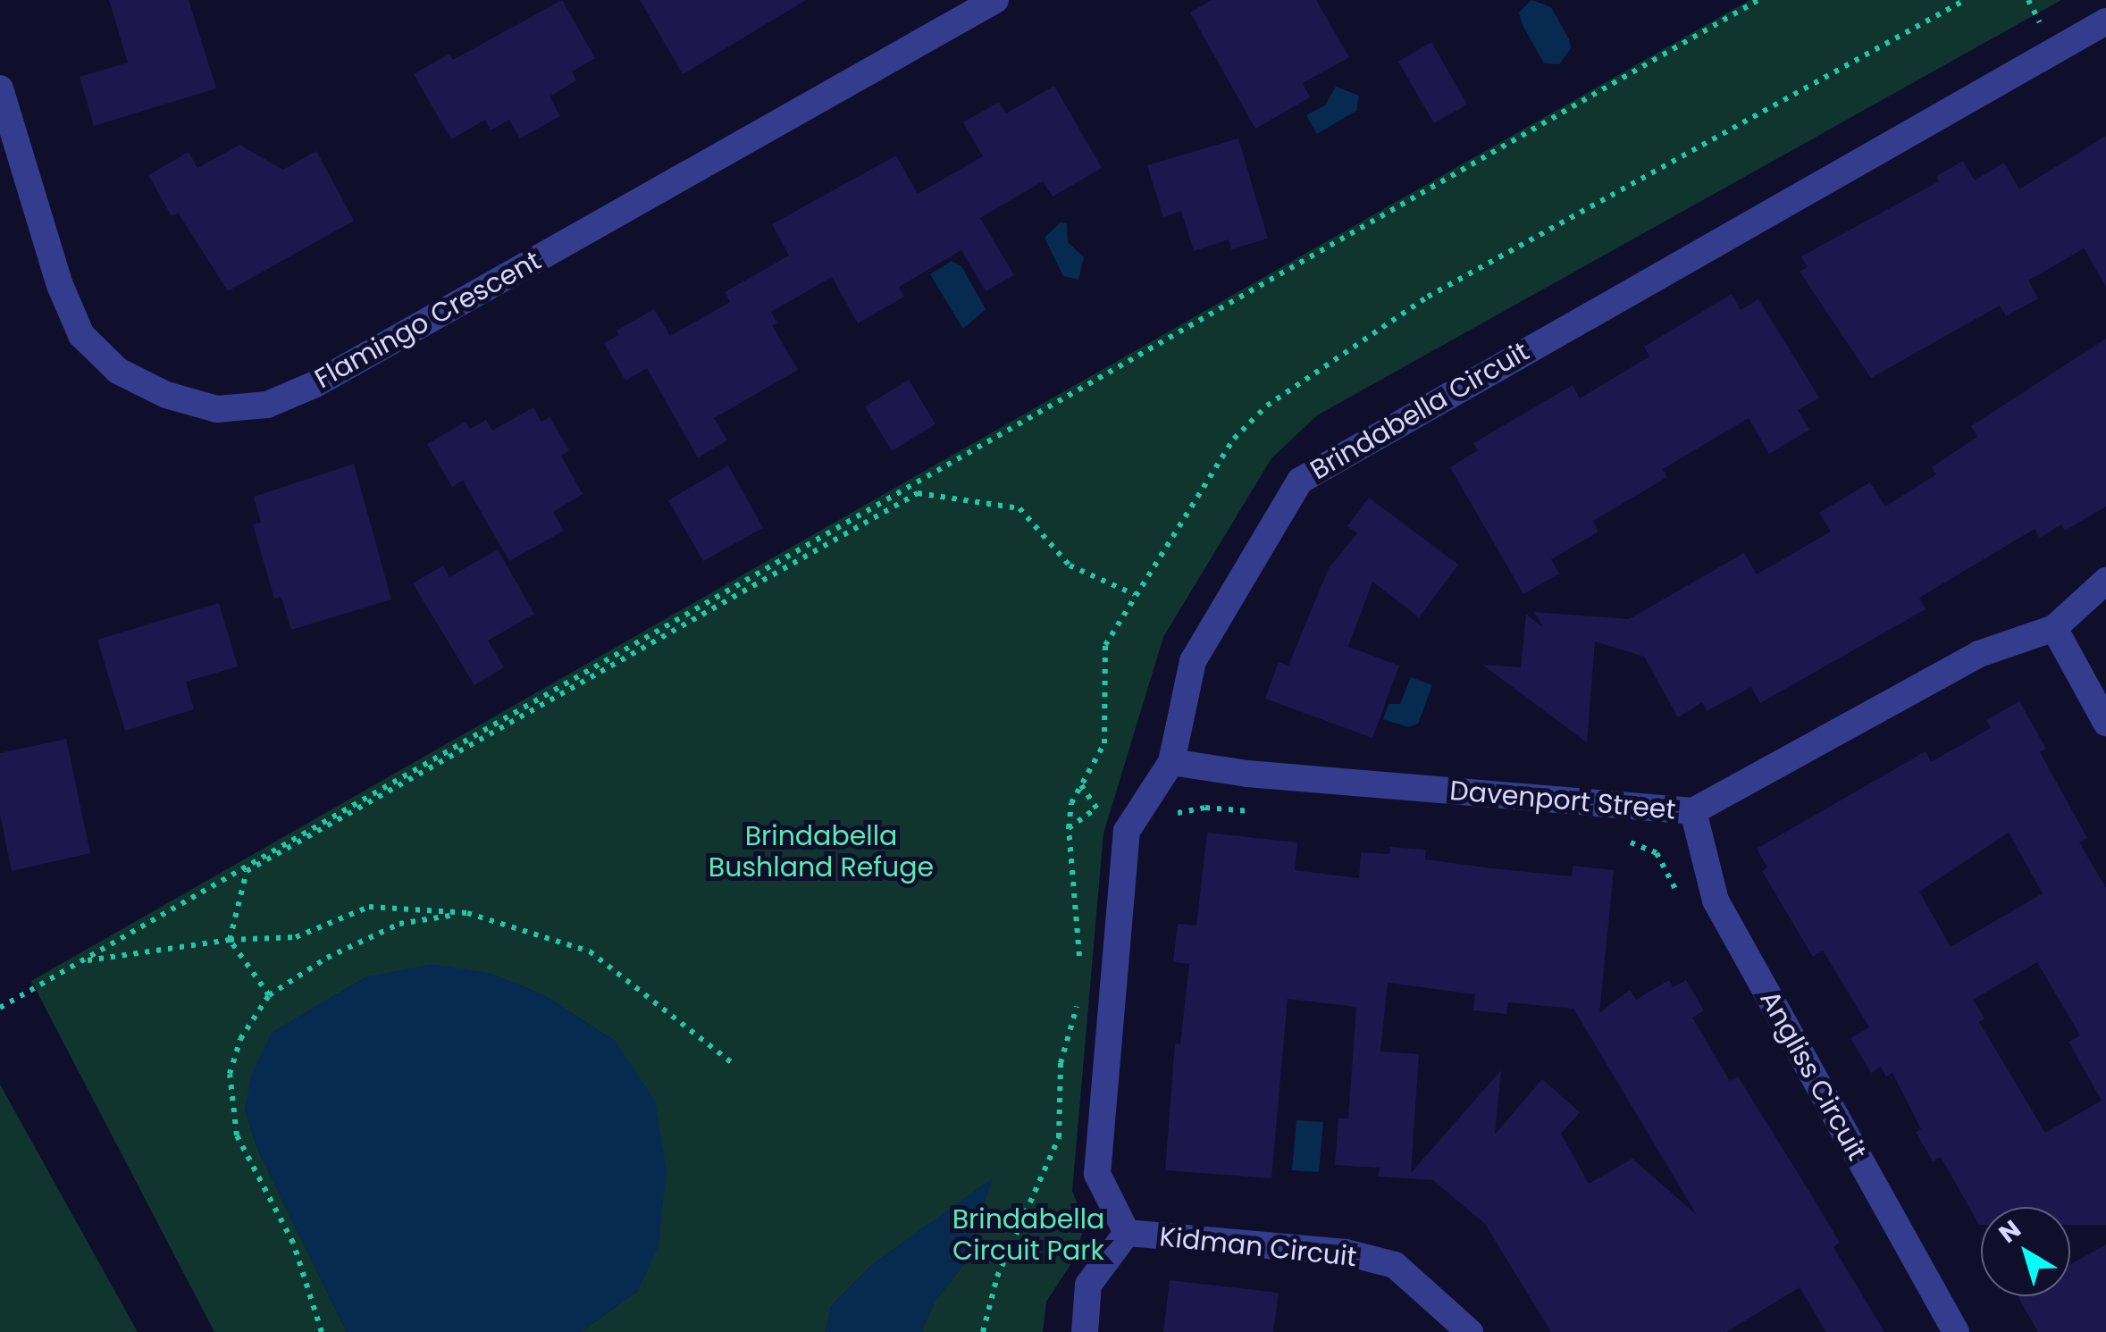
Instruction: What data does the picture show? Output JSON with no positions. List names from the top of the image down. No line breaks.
{"streets":{"street":["Flamingo Crescent","Brindabella Circuit","Davenport Street","Angliss Circuit","Kidman Circuit"]},"crossings":[["Brindabella Circuit","Davenport Street"],["Brindabella Circuit","Kidman Circuit"],["Davenport Street","Angliss Circuit"]],"parks":["Brindabella Bushland Refuge","Brindabella Circuit Park"],"north":"top left"}
